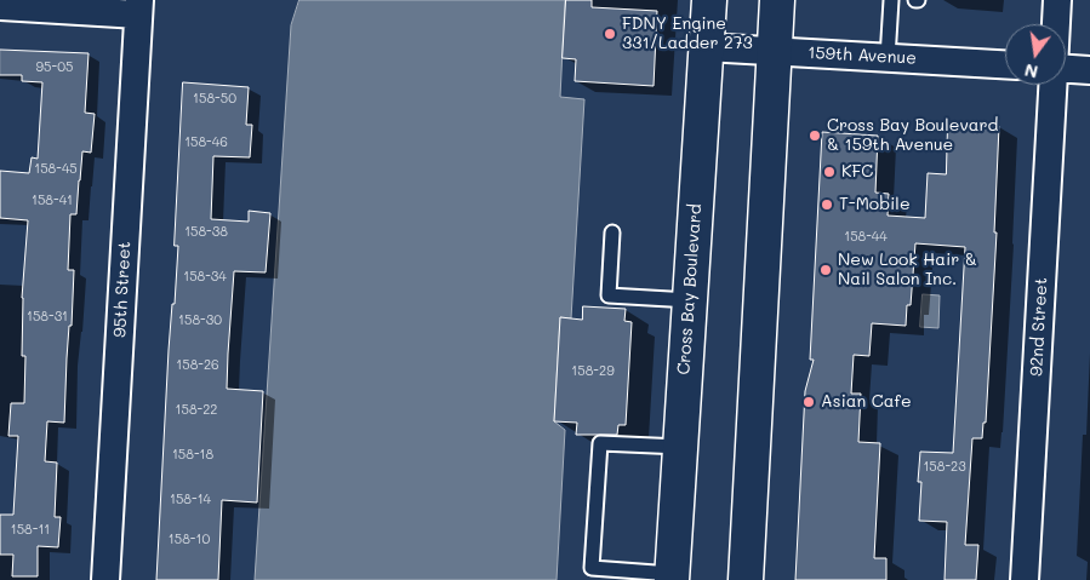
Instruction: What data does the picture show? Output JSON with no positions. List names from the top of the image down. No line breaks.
{"streets":{"main road":["Cross Bay Boulevard"],"street":["159th Avenue","95th Street","92nd Street"]},"crossings":[["159th Avenue","Cross Bay Boulevard"]],"places":["FDNY Engine 331/Ladder 273","Cross Bay Boulevard & 159th Avenue","KFC","T-Mobile","New Look Hair & Nail Salon Inc.","Asian Cafe"],"house_numbers":["95-05","158-50","158-46","158-45","158-41","158-38","158-44","158-34","158-31","158-30","158-26","158-29","158-22","158-18","158-23","158-14","158-11","158-10"],"north":"bottom"}
